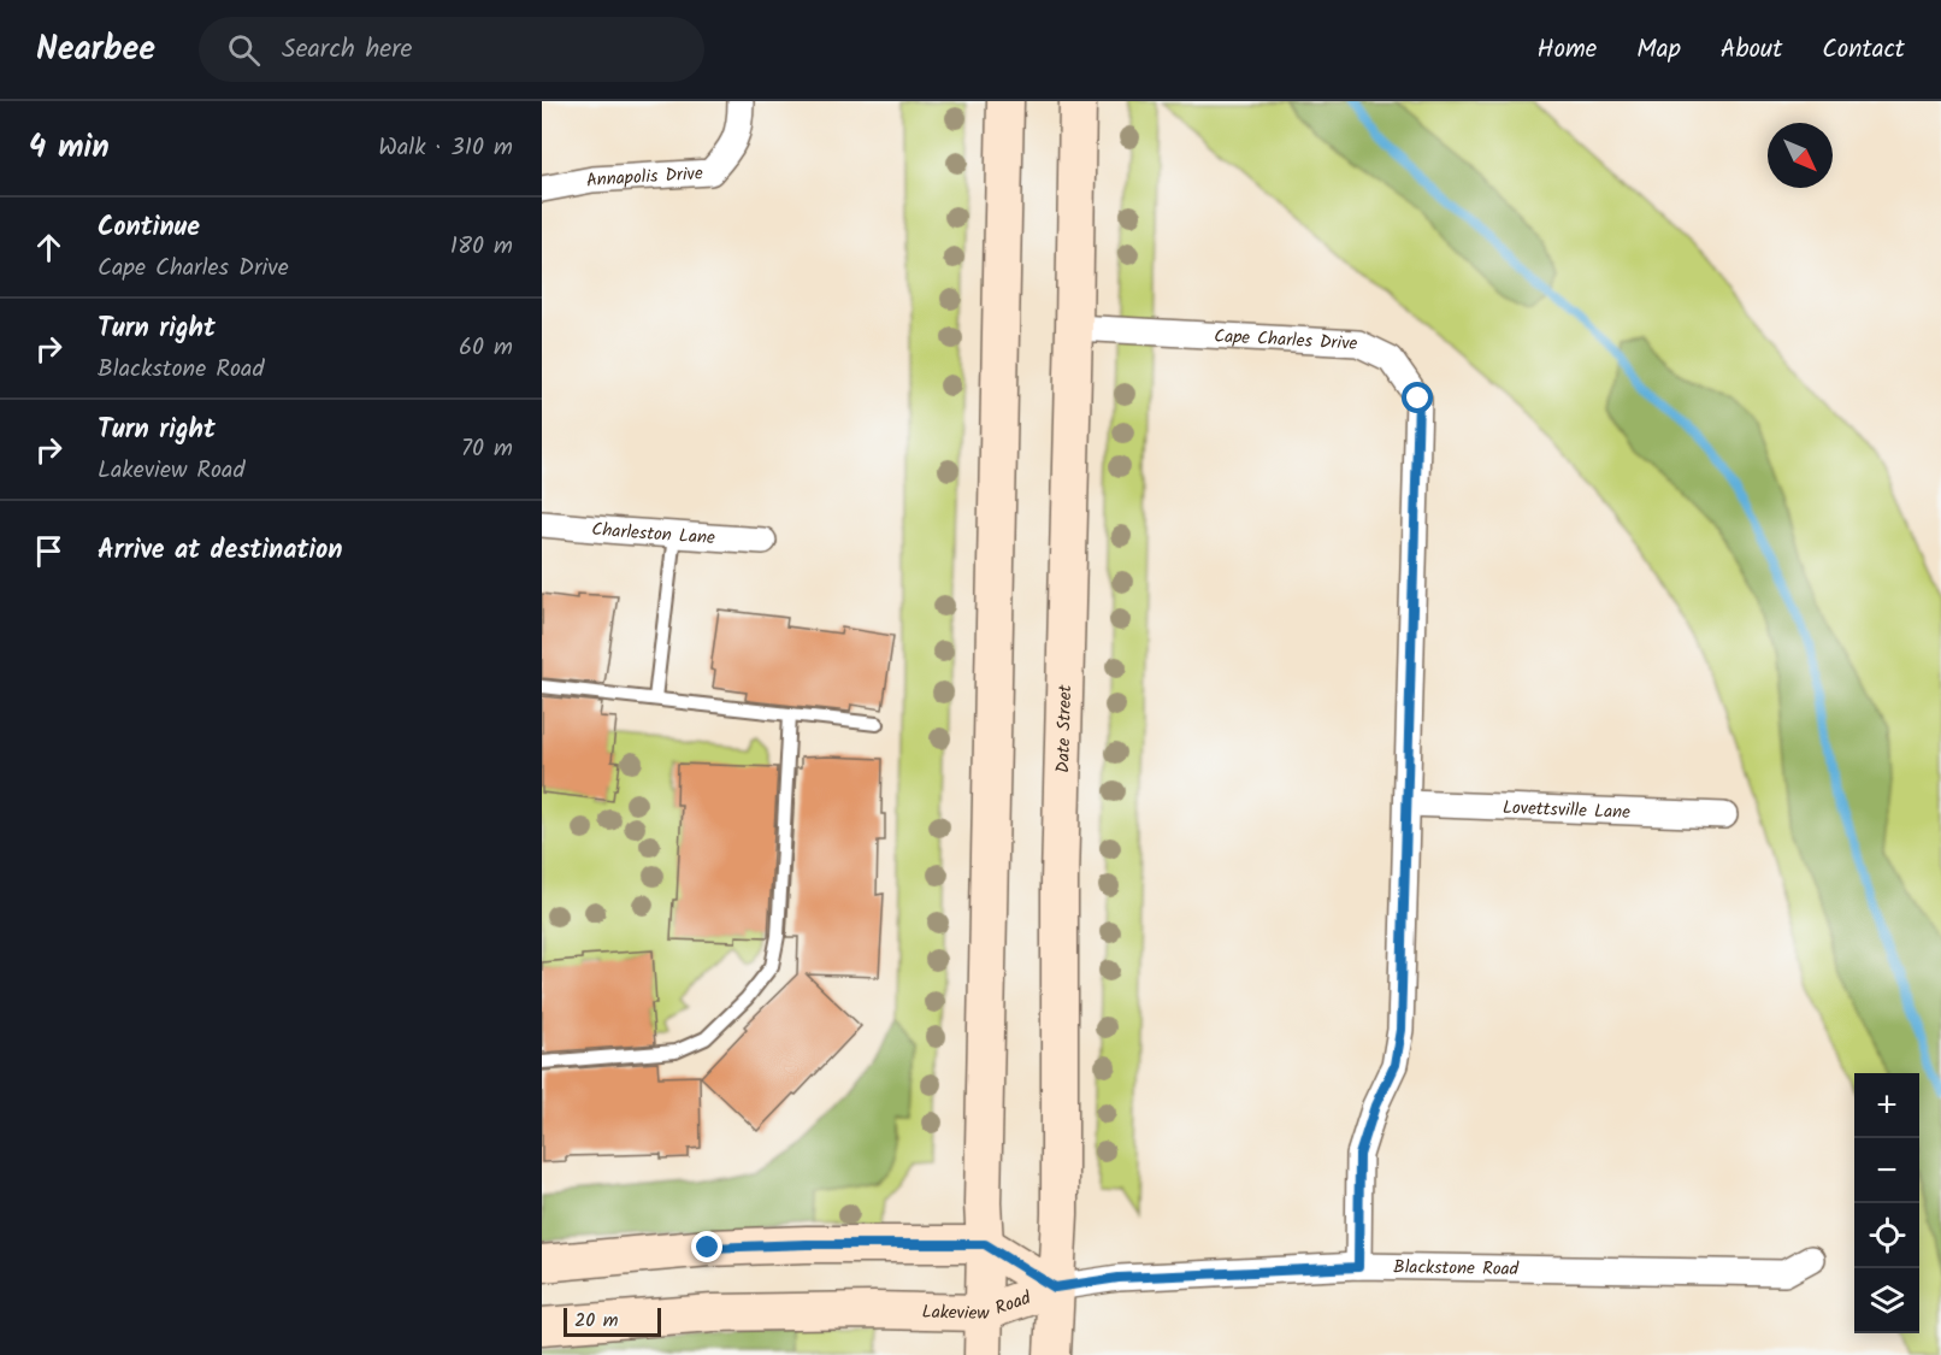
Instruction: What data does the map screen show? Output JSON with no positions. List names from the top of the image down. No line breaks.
{"streets":{"main road":["Date Street","Lakeview Road"],"street":["Annapolis Drive","Cape Charles Drive","Charleston Lane","Lovettsville Lane","Blackstone Road"]},"crossings":[["Cape Charles Drive","Date Street"],["Cape Charles Drive","Lovettsville Lane"],["Cape Charles Drive","Blackstone Road"],["Date Street","Blackstone Road"],["Date Street","Lakeview Road"],["Blackstone Road","Lakeview Road"]],"scale_bar":"20 m","north":"bottom right","page":{"header":"Nearbee","search":"Search here","nav":["Home","Map","About","Contact"],"heading":["4 min","Walk · 310 m"],"list":[["Continue","Cape Charles Drive","180 m"],["Turn right","Blackstone Road","60 m"],["Turn right","Lakeview Road","70 m"],"Arrive at destination"],"map_buttons":["+","−"],"scale":"20 m"}}
